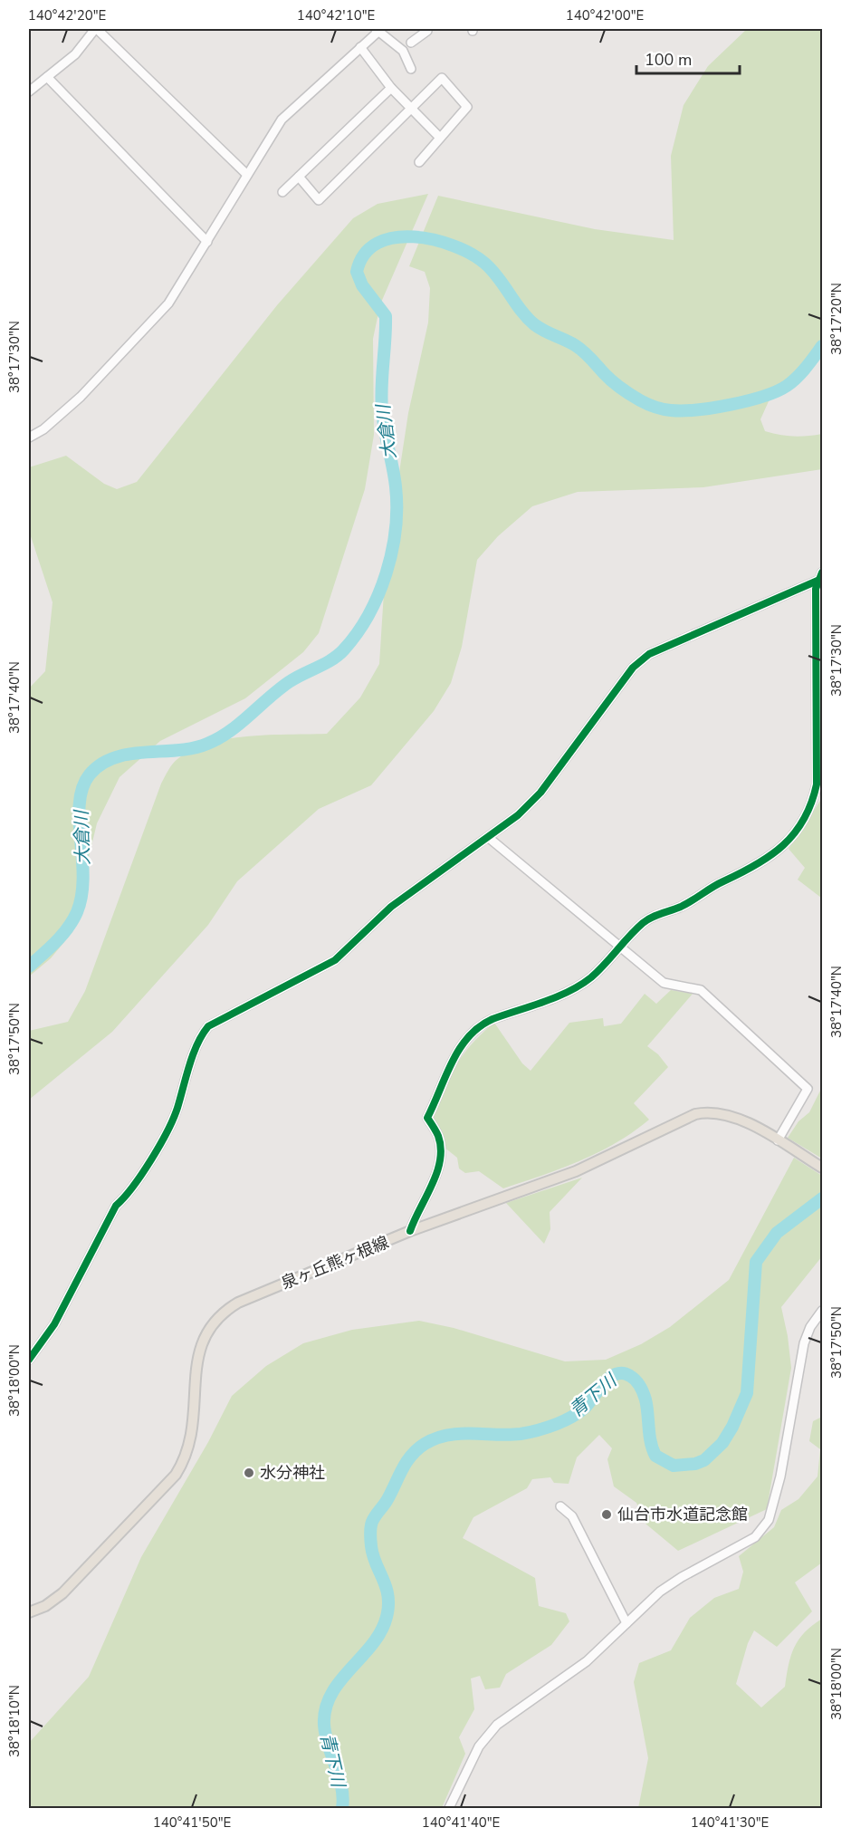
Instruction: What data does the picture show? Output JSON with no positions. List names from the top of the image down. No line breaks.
{"streets":{"main road":["泉ヶ丘熊ヶ根線"]},"water":["大倉川","青下川"],"places":["水分神社","仙台市水道記念館"],"scale_bar":"100 m","coordinates":["140°42'20\"E","140°42'10\"E","140°42'00\"E","38°17'20\"N","38°17'30\"N","38°17'40\"N","38°17'50\"N","38°18'00\"N","38°18'10\"N","140°41'50\"E","140°41'40\"E","140°41'30\"E"]}
